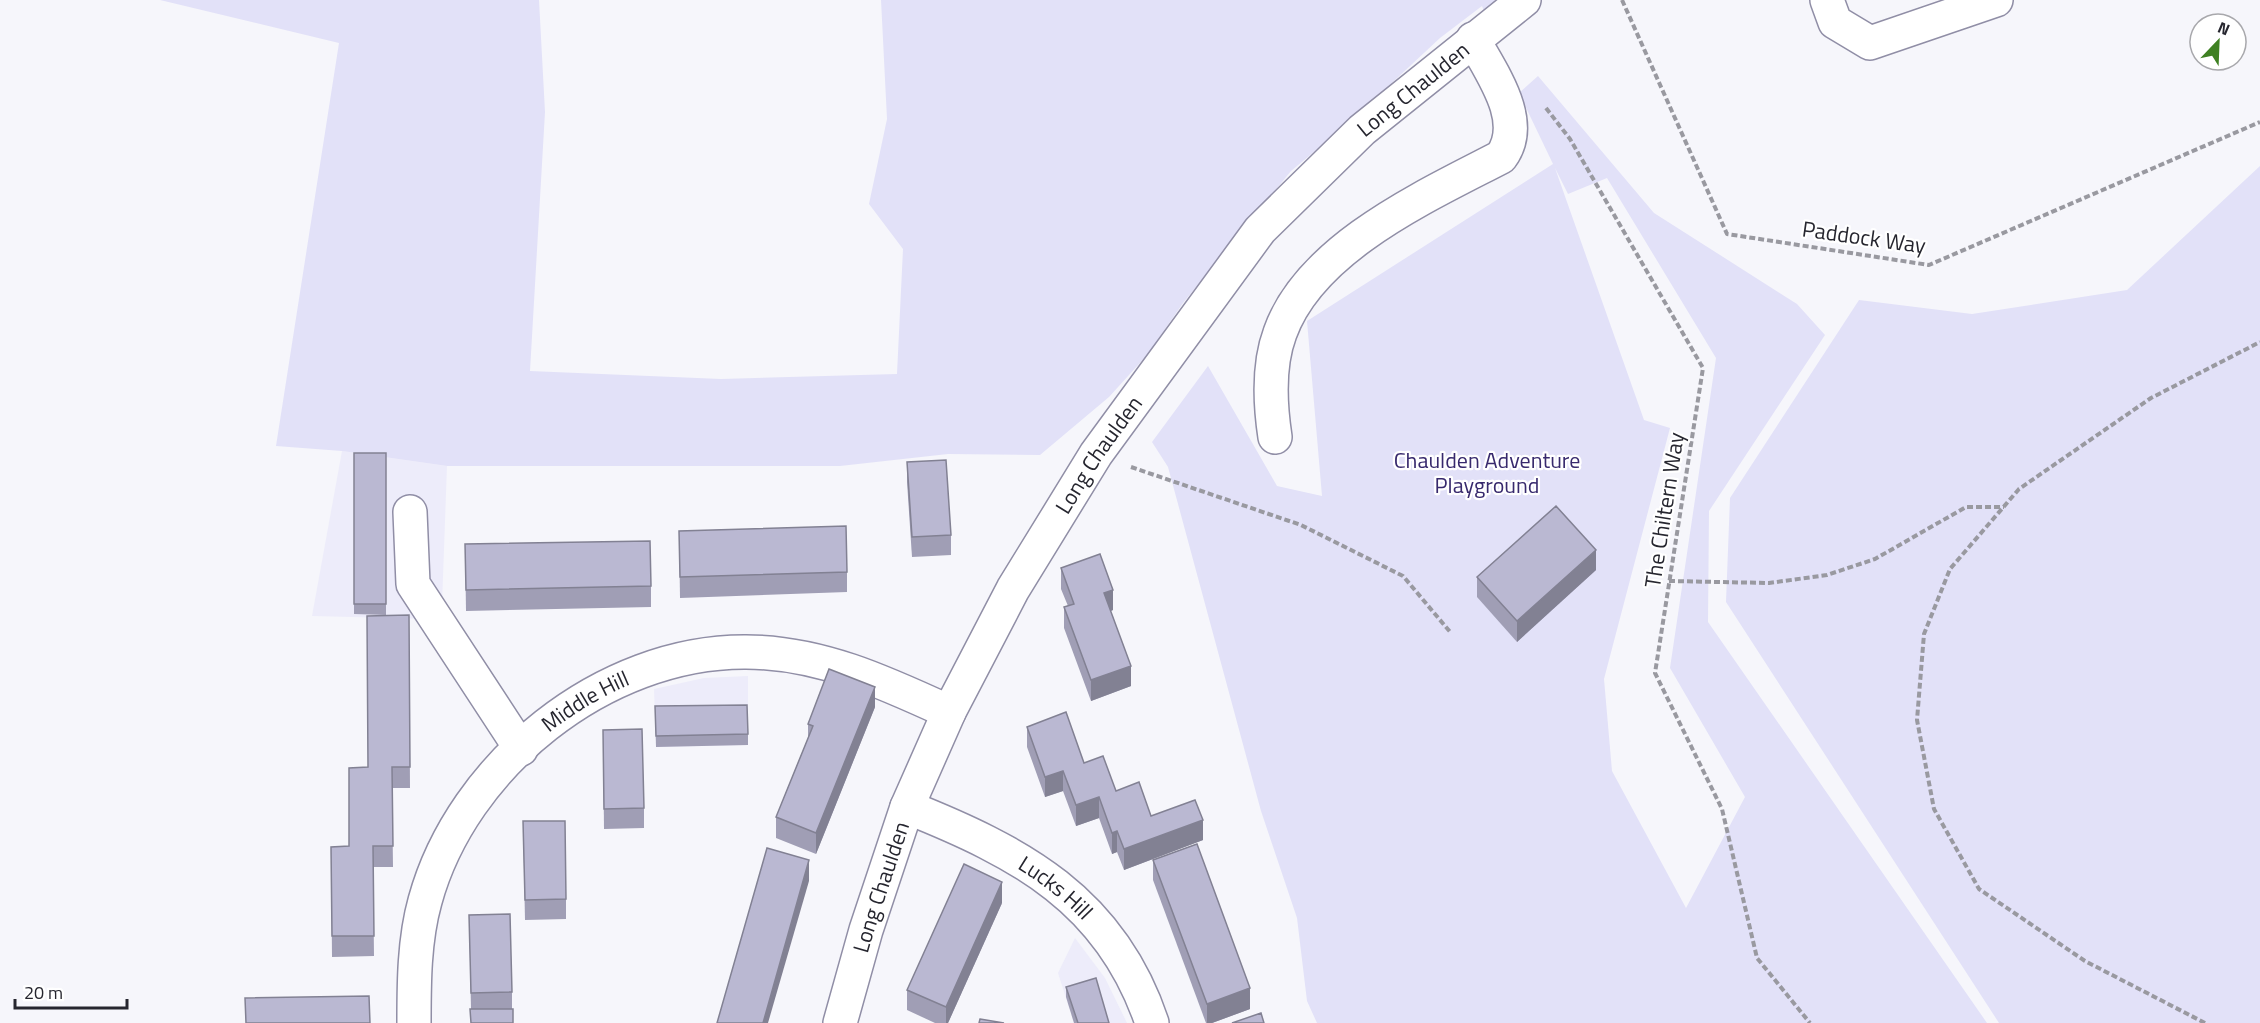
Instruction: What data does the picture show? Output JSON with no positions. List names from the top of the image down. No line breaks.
{"streets":{"street":["Long Chaulden","Middle Hill","Lucks Hill"],"path":["Paddock Way","The Chiltern Way"]},"crossings":[["Long Chaulden","Middle Hill"],["Long Chaulden","Lucks Hill"]],"parks":["Chaulden Adventure Playground"],"scale_bar":"20 m","north":"top right"}
